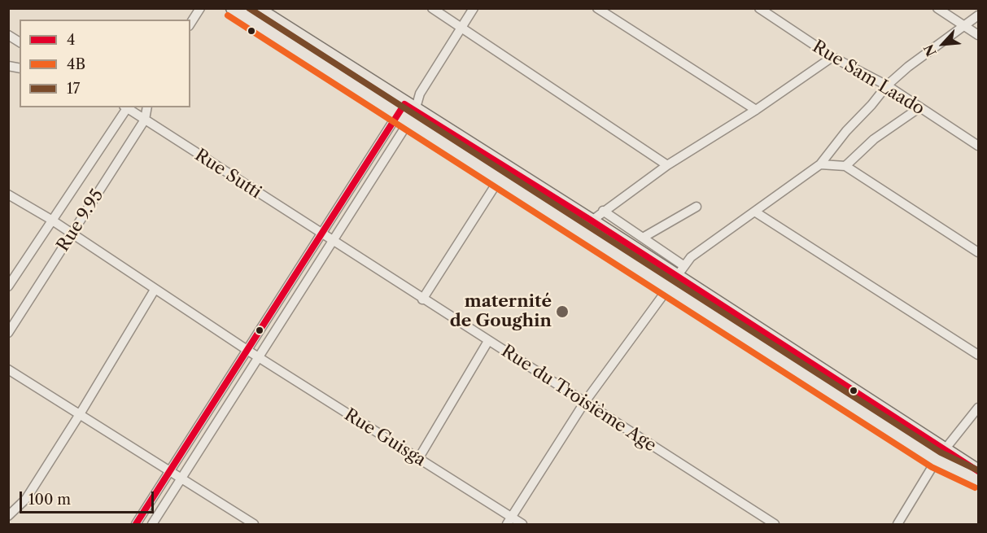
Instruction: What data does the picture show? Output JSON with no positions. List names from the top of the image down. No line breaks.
{"streets":{"street":["Rue Sam Laado","Rue Sutti","Rue 9.95","Rue du Troisième Age","Rue Guisga"]},"crossings":[["Rue Sutti","Rue 9.95"],["Rue Sutti","Rue du Troisième Age"],["Rue 9.95","Rue Guisga"]],"places":["maternité de Goughin"],"lines":["transit line 17","transit line 4B","transit line 4"],"legend":["4","4B","17"],"scale_bar":"100 m","north":"bottom left"}
